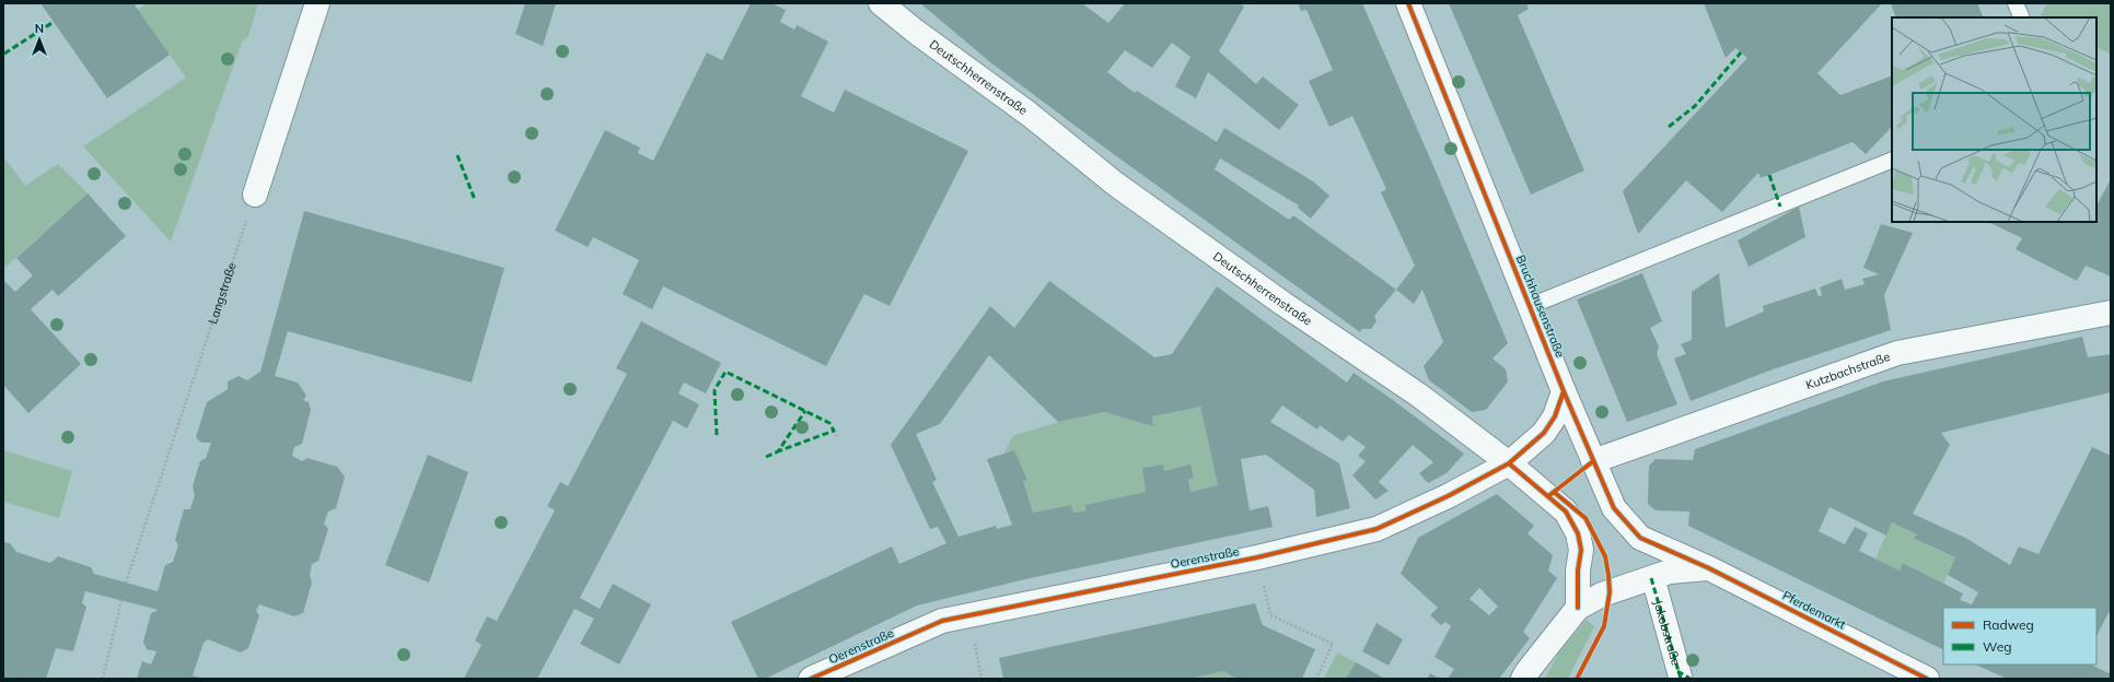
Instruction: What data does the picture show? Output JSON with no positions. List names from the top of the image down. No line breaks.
{"streets":{"street":["Deutschherrenstraße","Bruchhausenstraße","Kutzbachstraße","Oerenstraße","Pferdemarkt","Jakobstraße"],"path":["Langstraße"]},"crossings":[["Deutschherrenstraße","Oerenstraße"],["Bruchhausenstraße","Kutzbachstraße"],["Bruchhausenstraße","Oerenstraße"],["Bruchhausenstraße","Pferdemarkt"]],"legend":["Radweg","Weg"],"north":"top"}
